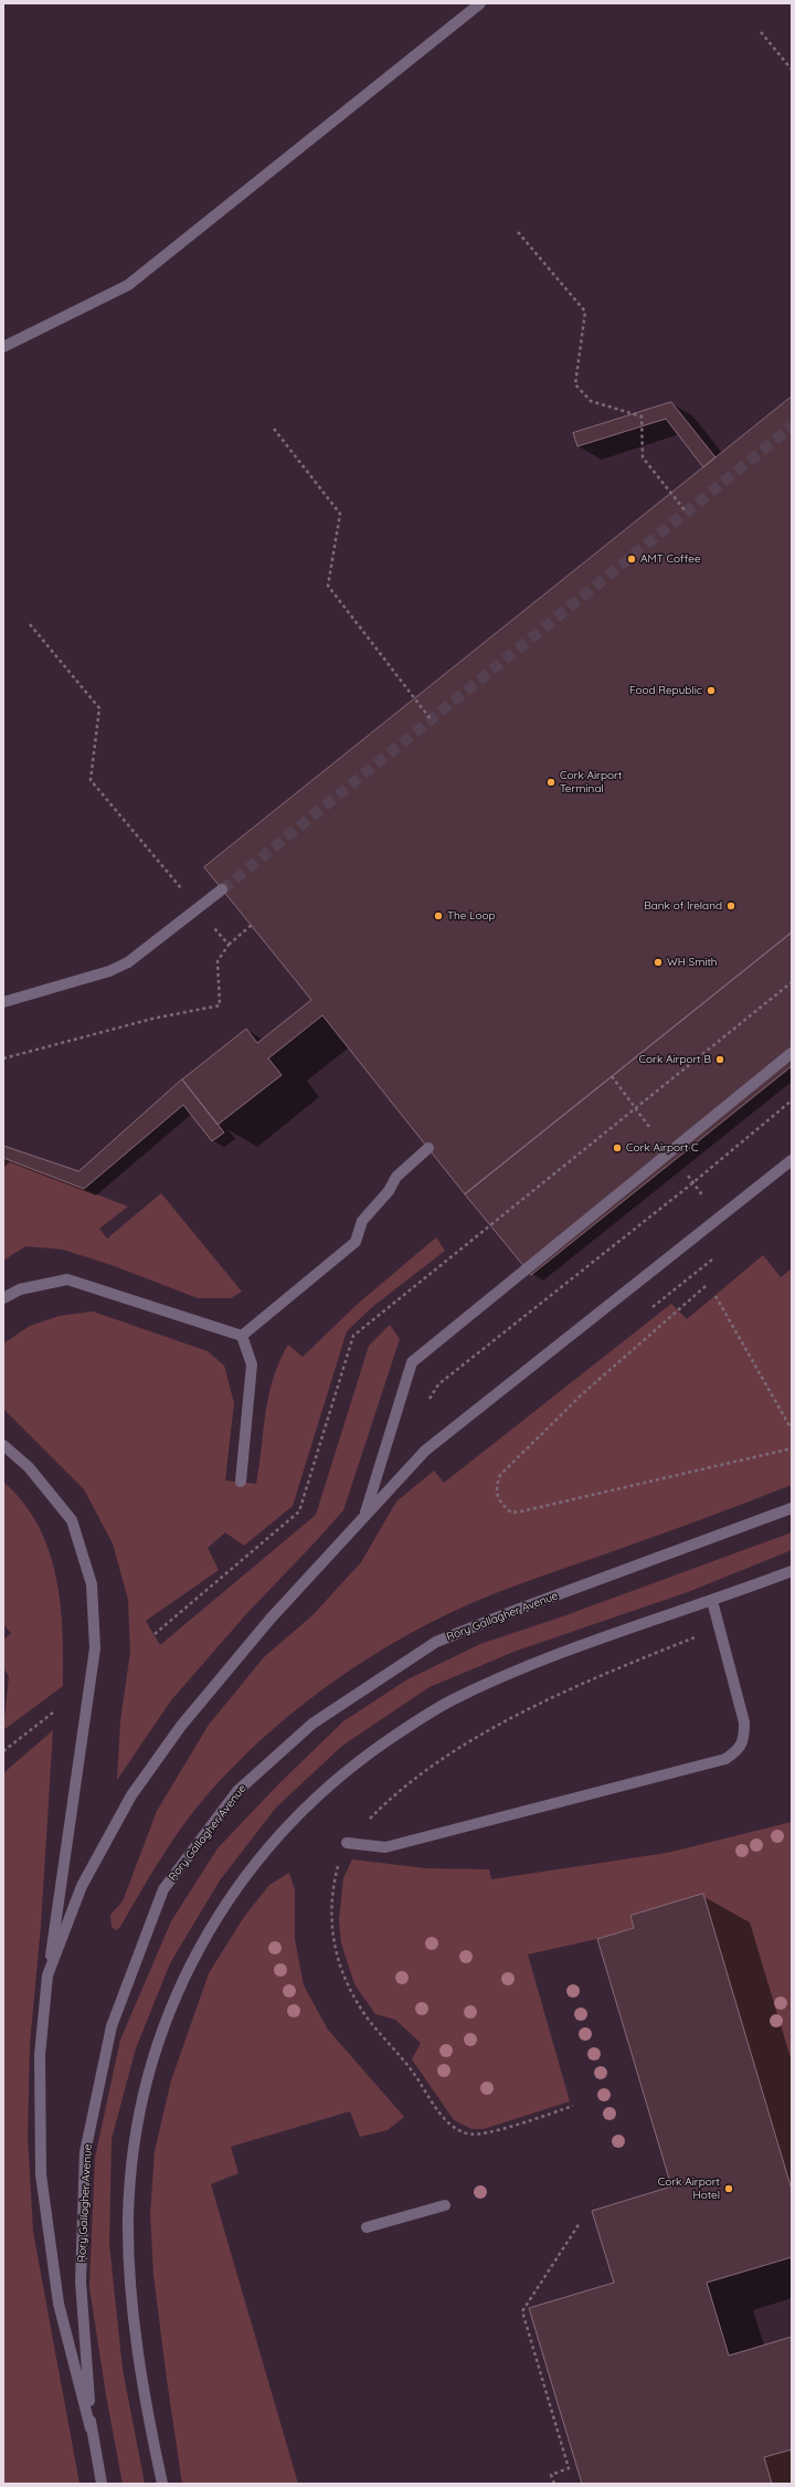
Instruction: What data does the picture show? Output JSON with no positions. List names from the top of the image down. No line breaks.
{"streets":{"street":["Rory Gallagher Avenue"]},"places":["AMT Coffee","Food Republic","Cork Airport Terminal","Bank of Ireland","The Loop","WH Smith","Cork Airport B","Cork Airport C","Cork Airport Hotel"]}
